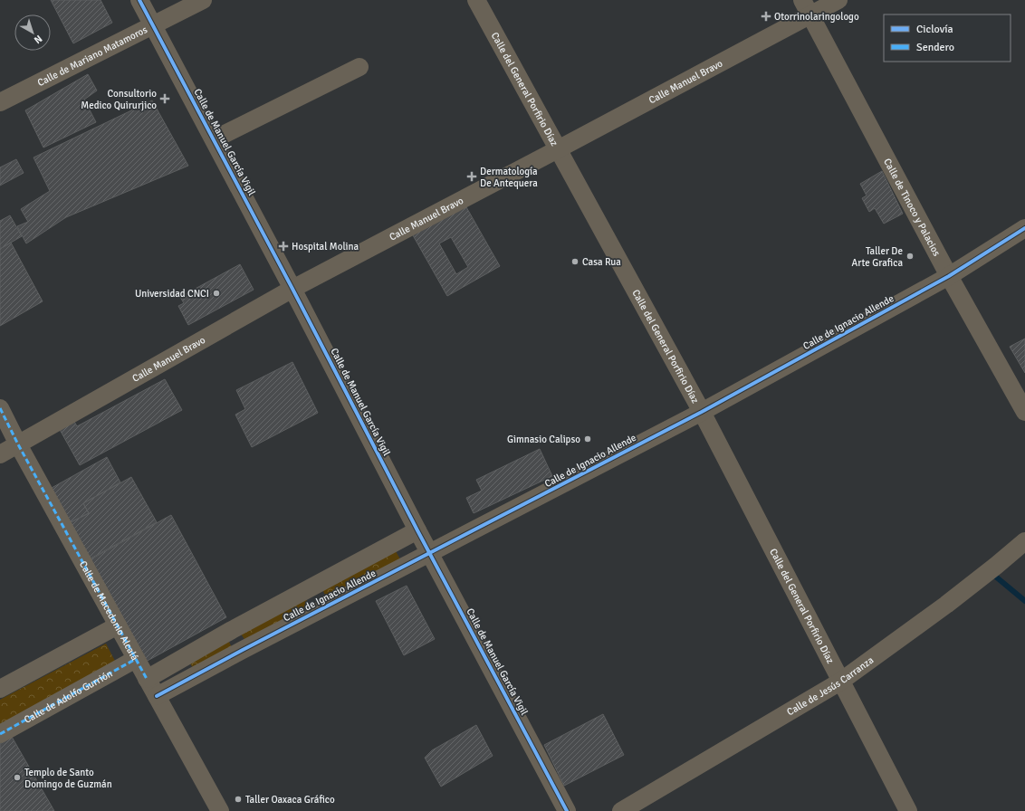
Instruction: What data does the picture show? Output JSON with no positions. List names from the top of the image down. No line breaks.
{"streets":{"street":["Calle de Mariano Matamoros","Calle Manuel Bravo","Calle del General Porfirio Díaz","Calle de Manuel García Vigil","Calle de Tinoco y Palacios","Calle de Ignacio Allende","Calle de Macedonio Alcalá","Calle de Jesús Carranza","Calle de Adolfo Gurrión"]},"crossings":[["Calle de Mariano Matamoros","Calle de Manuel García Vigil"],["Calle Manuel Bravo","Calle del General Porfirio Díaz"],["Calle Manuel Bravo","Calle de Manuel García Vigil"],["Calle Manuel Bravo","Calle de Tinoco y Palacios"],["Calle Manuel Bravo","Calle de Macedonio Alcalá"],["Calle del General Porfirio Díaz","Calle de Ignacio Allende"],["Calle del General Porfirio Díaz","Calle de Jesús Carranza"],["Calle de Manuel García Vigil","Calle de Ignacio Allende"],["Calle de Tinoco y Palacios","Calle de Ignacio Allende"],["Calle de Ignacio Allende","Calle de Macedonio Alcalá"],["Calle de Macedonio Alcalá","Calle de Adolfo Gurrión"]],"places":{"health":["Otorrinolaringologo","Consultorio Medico Quirurjico","Dermatología De Antequera","Hospital Molina"],"other":["Taller De Arte Grafica","Casa Rua","Universidad CNCI","Gimnasio Calipso","Templo de Santo Domingo de Guzmán","Taller Oaxaca Gráfico"]},"legend":["Ciclovía","Sendero"],"north":"bottom right"}
